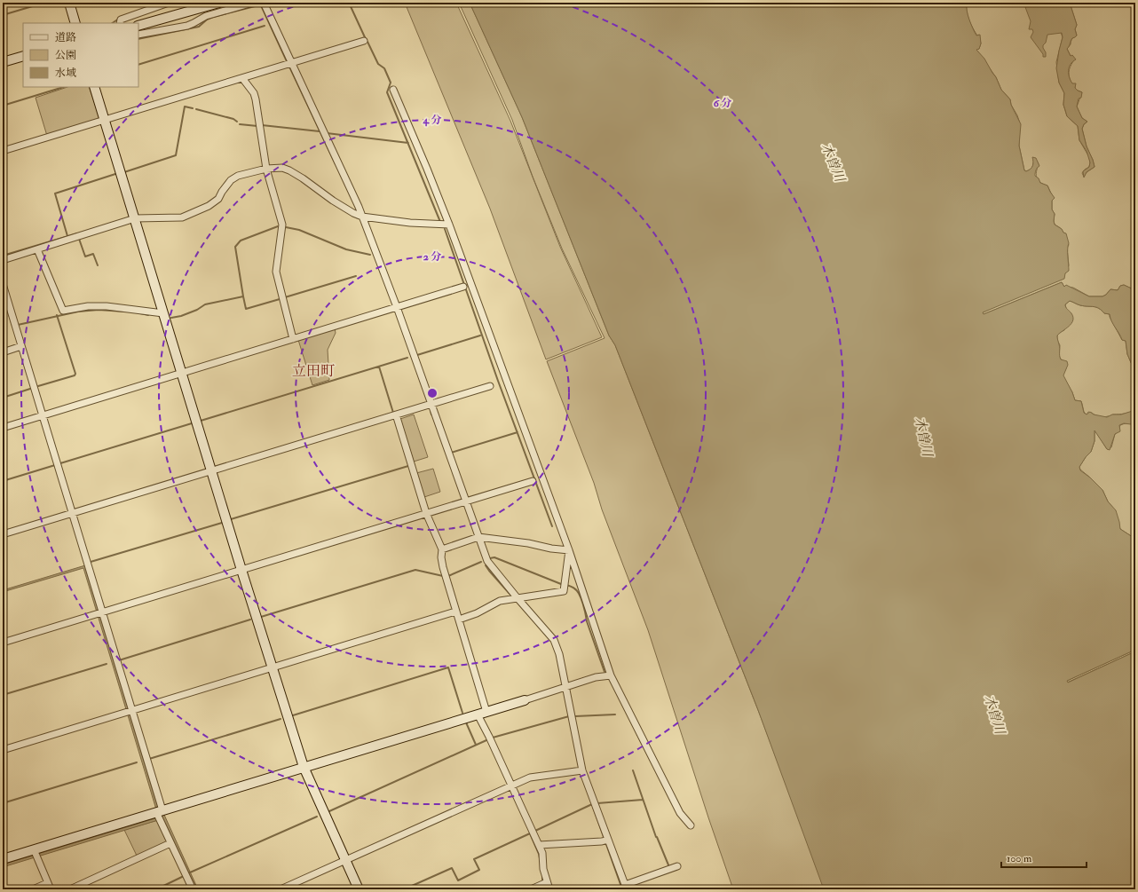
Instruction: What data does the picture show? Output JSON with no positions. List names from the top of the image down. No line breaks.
{"districts":["立田町"],"water":["木曽川"],"legend":["道路","公園","水域"],"scale_bar":"100 m","rings":["6 分","4 分","2 分"]}
